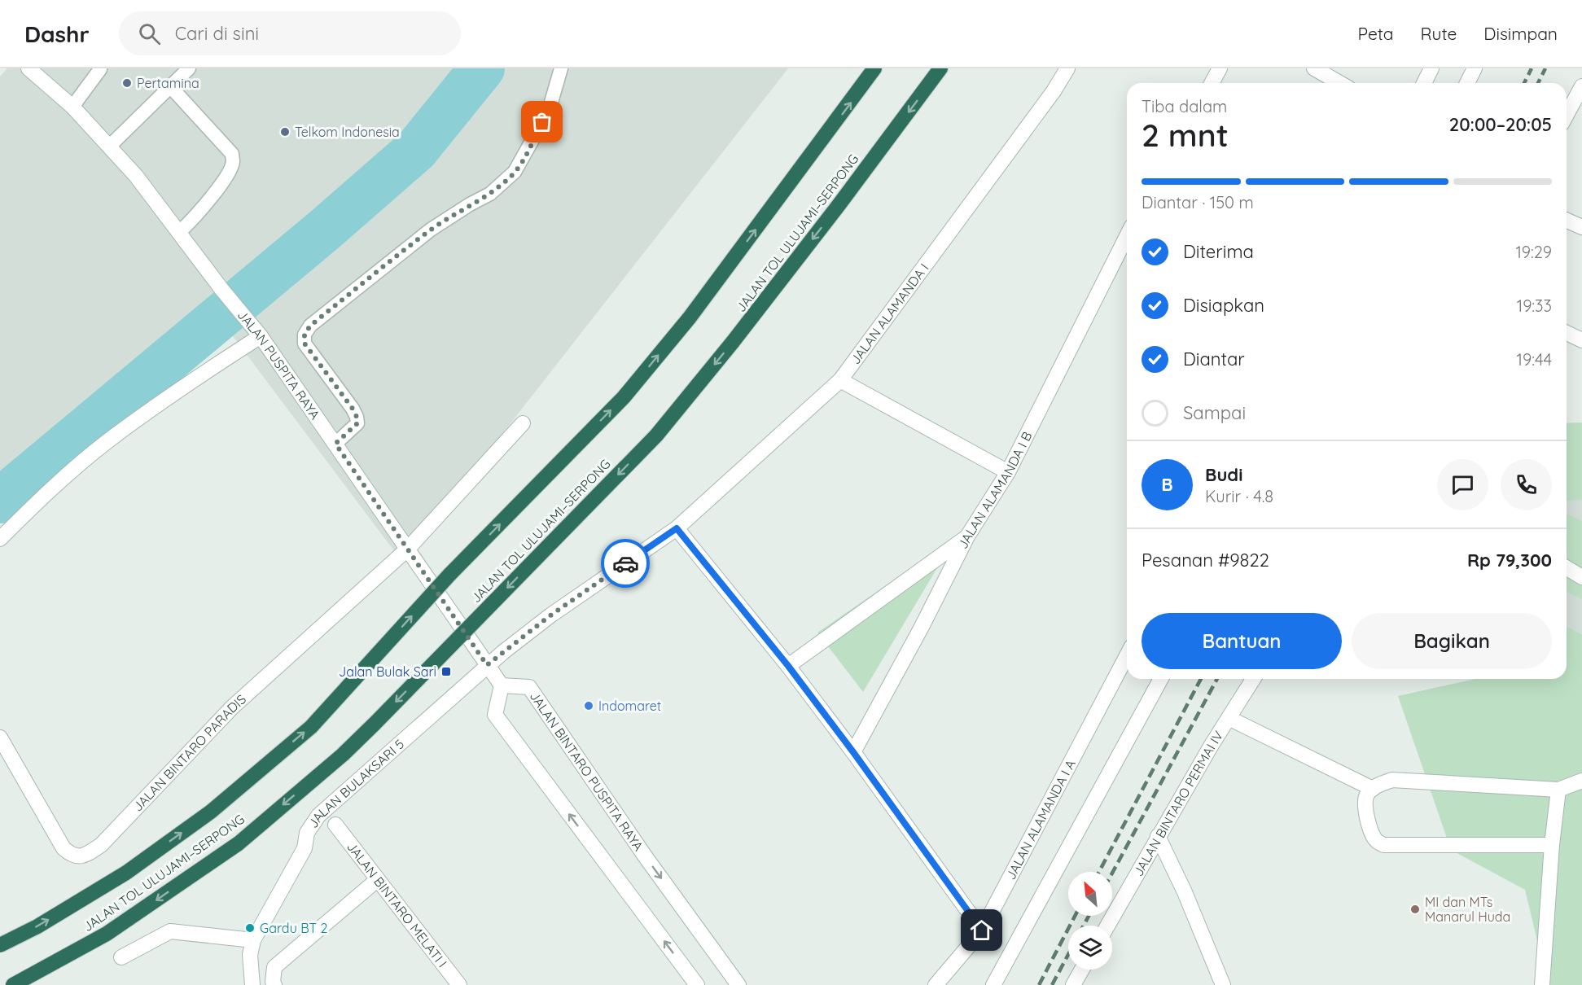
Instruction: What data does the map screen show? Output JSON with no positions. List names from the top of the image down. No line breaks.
{"streets":{"highway":["JALAN TOL ULUJAMI–SERPONG"],"street":["JALAN ALAMANDA I","JALAN PUSPITA RAYA","JALAN ALAMANDA I B","JALAN BINTARO PARADIS","JALAN BINTARO PUSPITA RAYA","JALAN BULAKSARI 5","JALAN BINTARO PERMAI IV","JALAN ALAMANDA I A","JALAN BINTARO MELATI I"]},"crossings":[["JALAN ALAMANDA I","JALAN PUSPITA RAYA"],["JALAN ALAMANDA I","JALAN BULAKSARI 5"],["JALAN PUSPITA RAYA","JALAN BINTARO PARADIS"],["JALAN PUSPITA RAYA","JALAN BINTARO PUSPITA RAYA"],["JALAN PUSPITA RAYA","JALAN BULAKSARI 5"]],"places":{"other":["Pertamina","Telkom Indonesia","Indomaret","MI dan MTs Manarul Huda","Gardu BT 2"],"transit":["Jalan Bulak Sari"]},"north":"top left","page":{"header":"Dashr","search":"Cari di sini","nav":["Peta","Rute","Disimpan"],"heading":["2 mnt","Tiba dalam","20:00–20:05"],"panel":["Budi","Kurir · 4.8","Pesanan #9822","Rp 79,300"],"bar":"Diantar · 150 m","list":[["Diterima","19:29"],["Disiapkan","19:33"],["Diantar","19:44"],"Sampai"],"round":"B","buttons":["Bantuan","Bagikan"]}}
